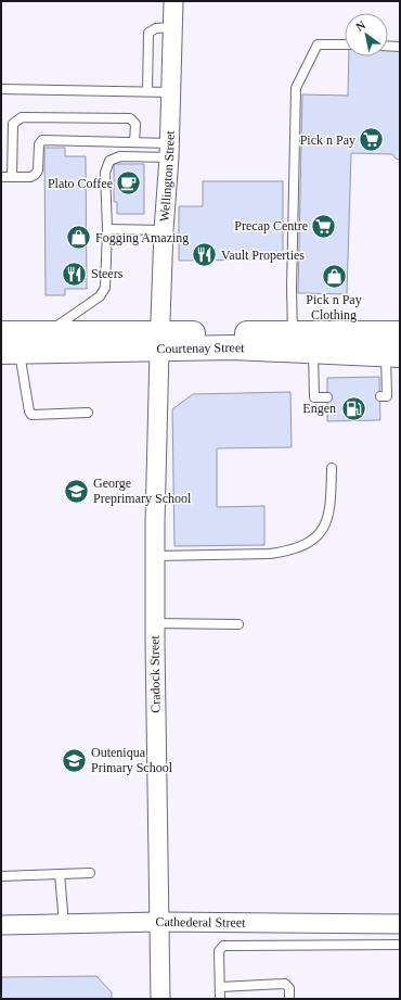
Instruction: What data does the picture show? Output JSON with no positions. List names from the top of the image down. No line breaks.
{"streets":{"highway":["Courtenay Street"],"street":["Wellington Street","Cradock Street","Cathederal Street"]},"crossings":[["Wellington Street","Courtenay Street"],["Wellington Street","Cradock Street"],["Courtenay Street","Cradock Street"],["Cradock Street","Cathederal Street"]],"places":{"supermarket":["Pick n Pay","Precap Centre"],"cafe":["Plato Coffee"],"shop":["Fogging Amazing","Pick n Pay Clothing"],"restaurant":["Vault Properties","Steers"],"fuel station":["Engen"],"school or university":["George Preprimary School","Outeniqua Primary School"]},"north":"top left"}
